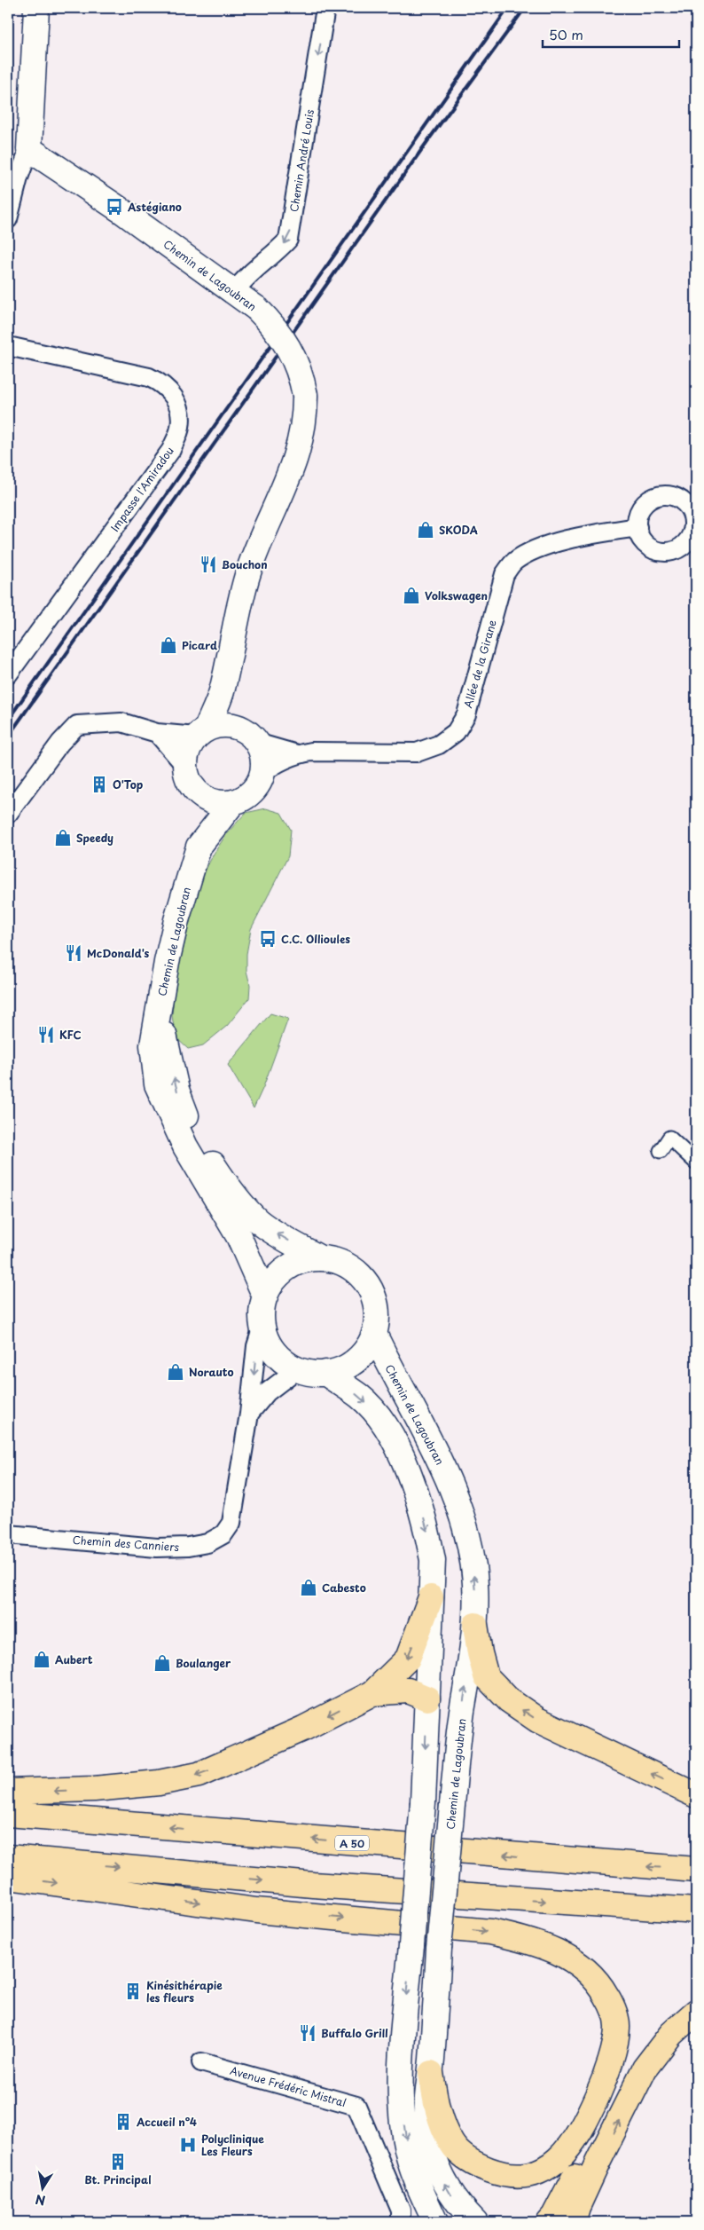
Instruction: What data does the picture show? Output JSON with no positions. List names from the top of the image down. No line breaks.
{"streets":{"highway":["A 50"],"main road":["Chemin de Lagoubran"],"street":["Chemin André Louis","Impasse l'Amiradou","Allée de la Girane","Chemin des Canniers","Avenue Frédéric Mistral"]},"crossings":[["Chemin André Louis","Chemin de Lagoubran"],["Chemin de Lagoubran","Allée de la Girane"],["Chemin de Lagoubran","Chemin des Canniers"]],"one_way":["Chemin André Louis"],"places":{"bus stop":["Astégiano","C.C. Ollioules"],"shop":["SKODA","Volkswagen","Picard","Speedy","Norauto","Cabesto","Aubert","Boulanger"],"restaurant":["Bouchon","McDonald's","KFC","Buffalo Grill"],"building":["O'Top","Kinésithérapie les fleurs","Accueil n°4","Bt. Principal"],"hospital":["Polyclinique Les Fleurs"]},"scale_bar":"50 m","north":"bottom"}
